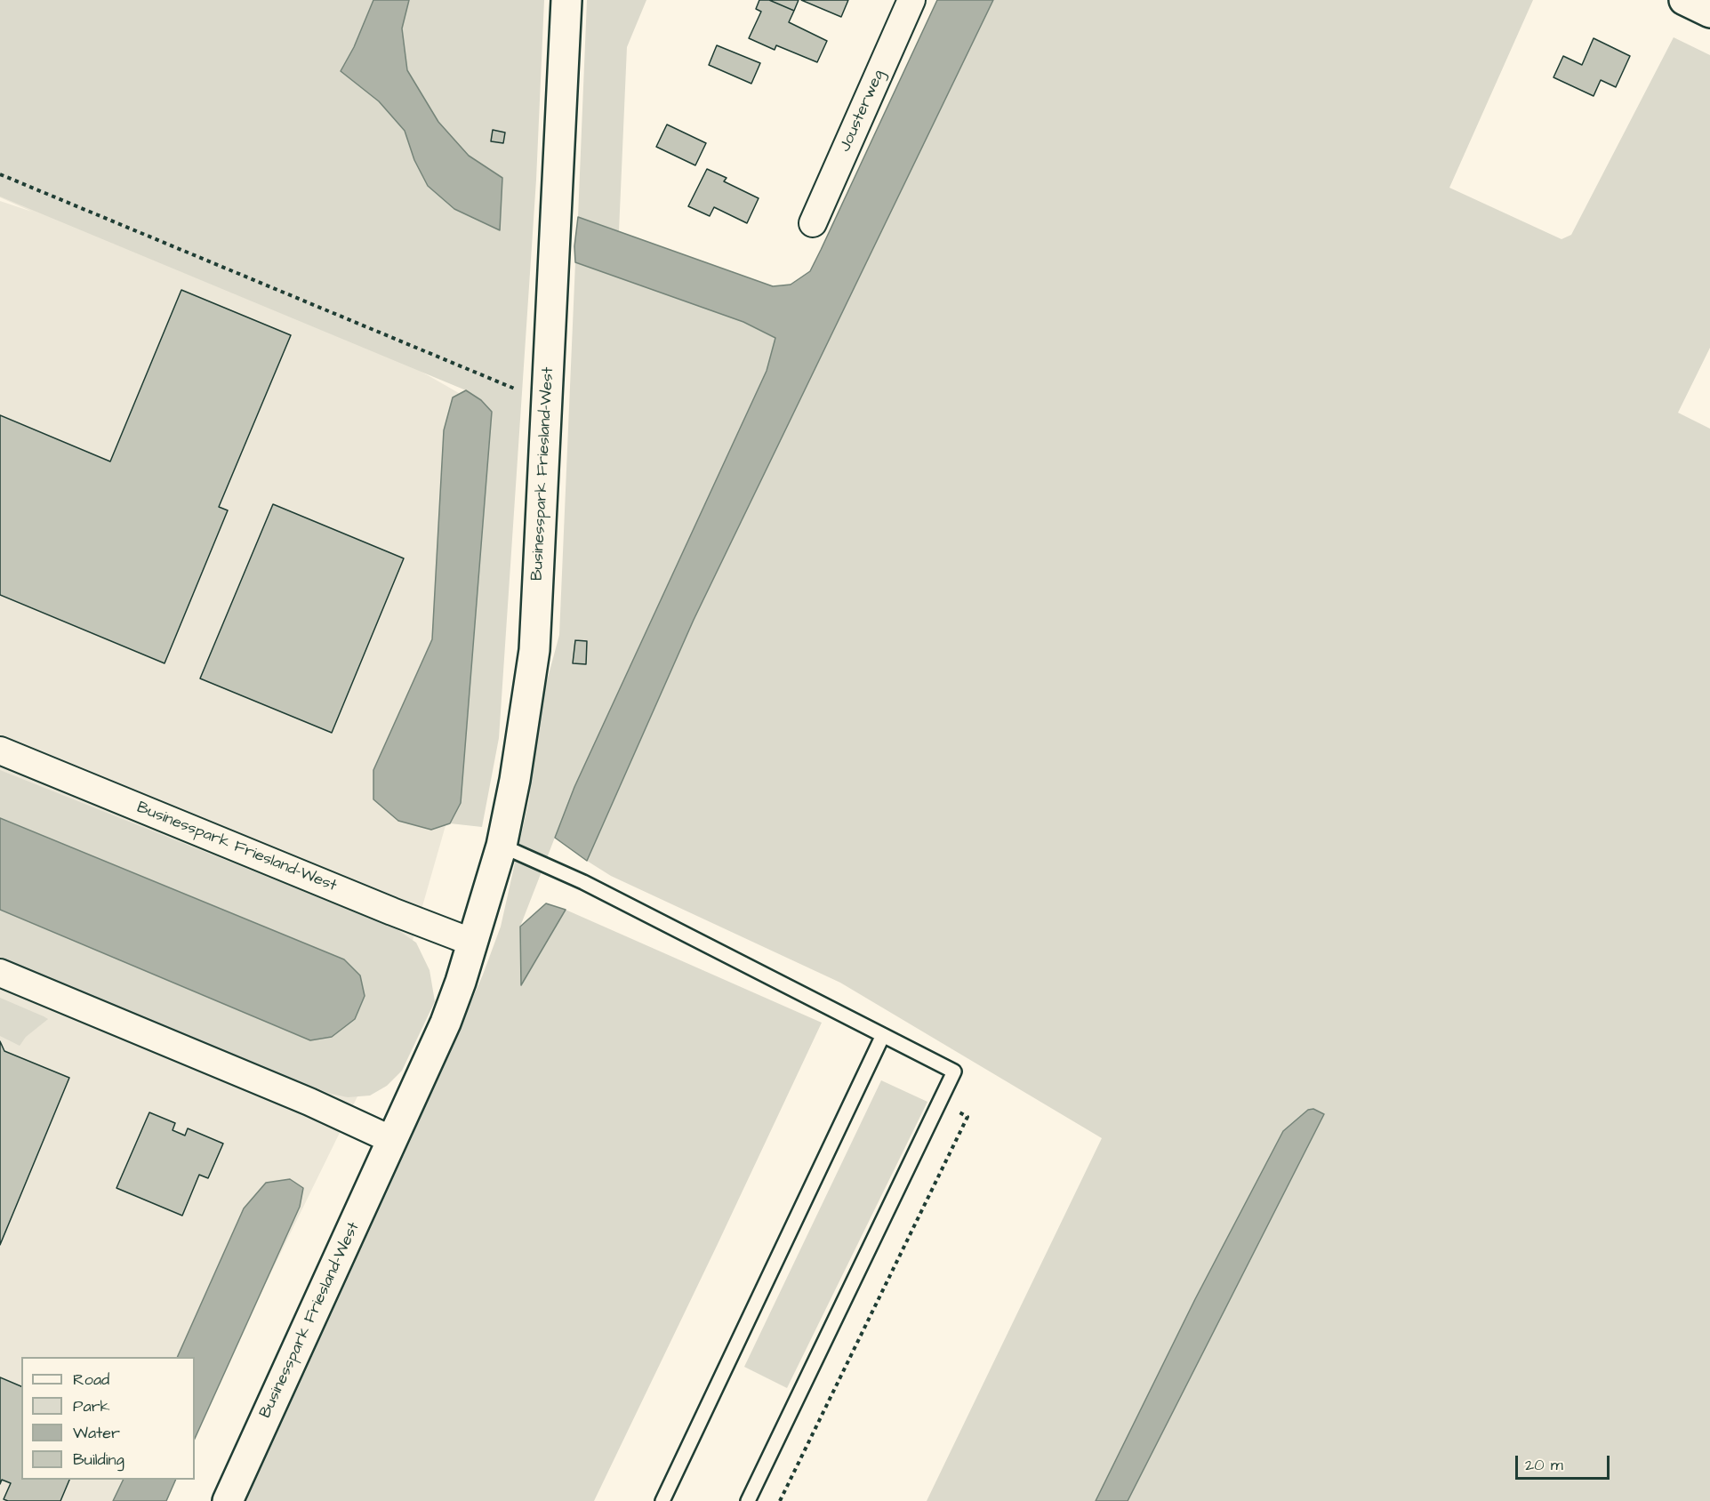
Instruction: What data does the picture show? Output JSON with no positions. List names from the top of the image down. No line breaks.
{"streets":{"street":["Jousterweg","Businesspark Friesland-West"]},"legend":["Road","Park","Water","Building"],"scale_bar":"20 m"}
